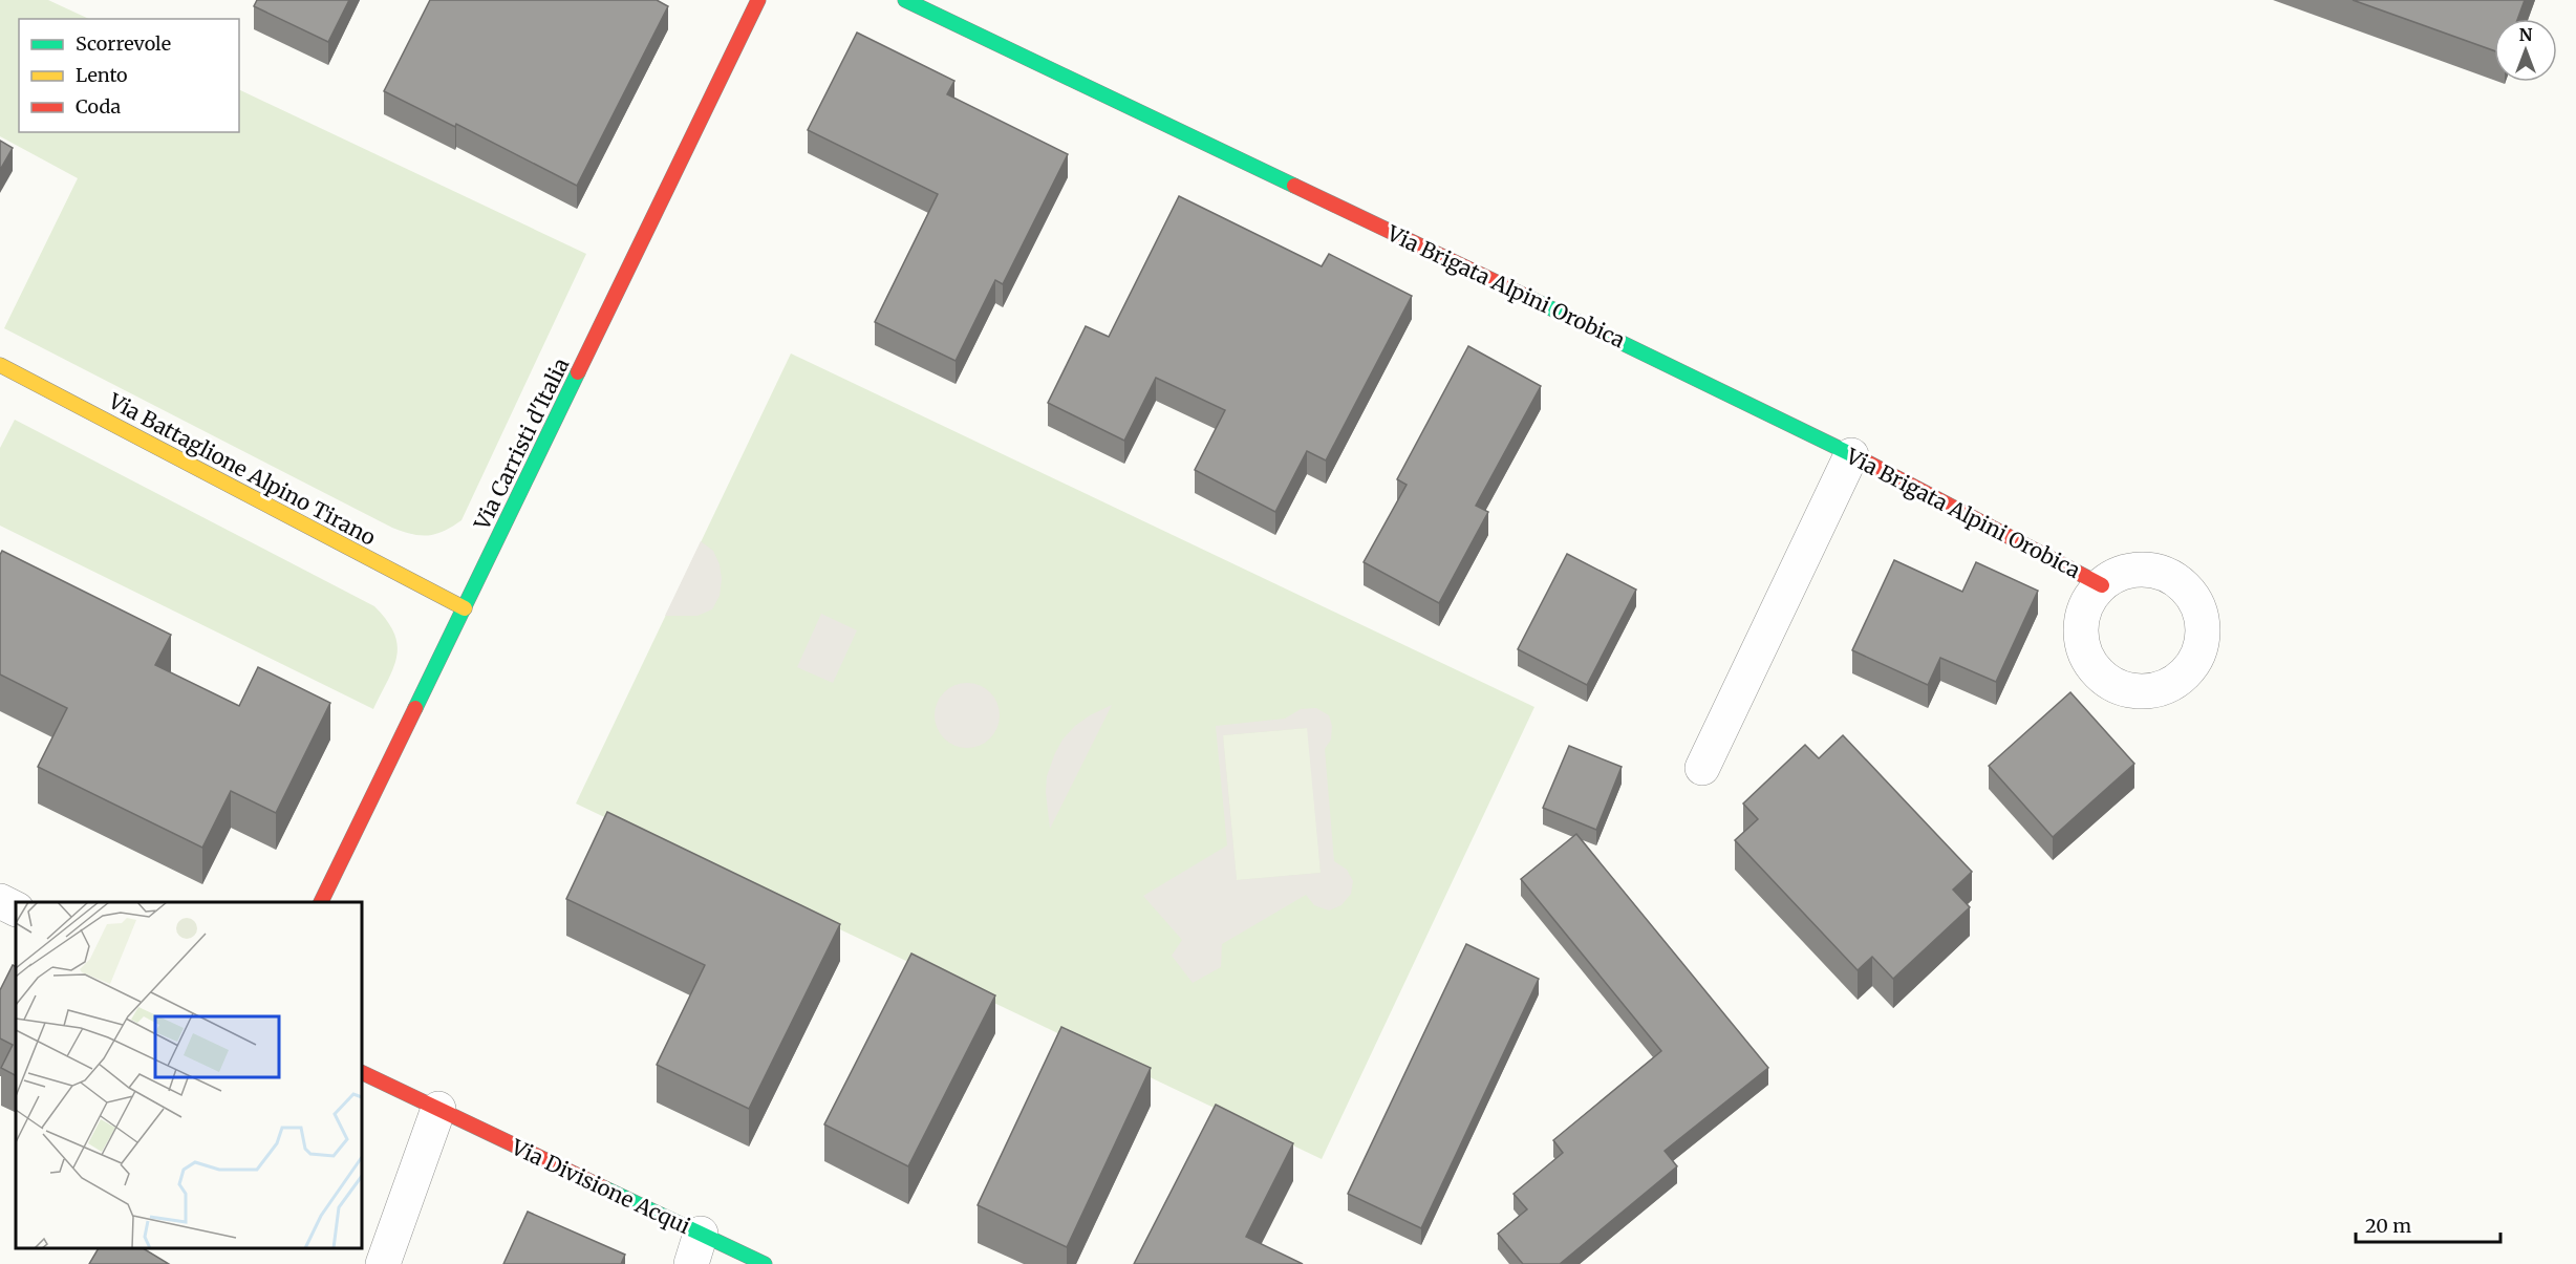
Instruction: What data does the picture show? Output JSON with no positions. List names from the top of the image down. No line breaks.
{"streets":{"street":["Via Brigata Alpini Orobica","Via Carristi d'Italia","Via Battaglione Alpino Tirano","Via Divisione Acqui"]},"crossings":[["Via Carristi d'Italia","Via Battaglione Alpino Tirano"]],"legend":["Scorrevole","Lento","Coda"],"scale_bar":"20 m","north":"top"}
